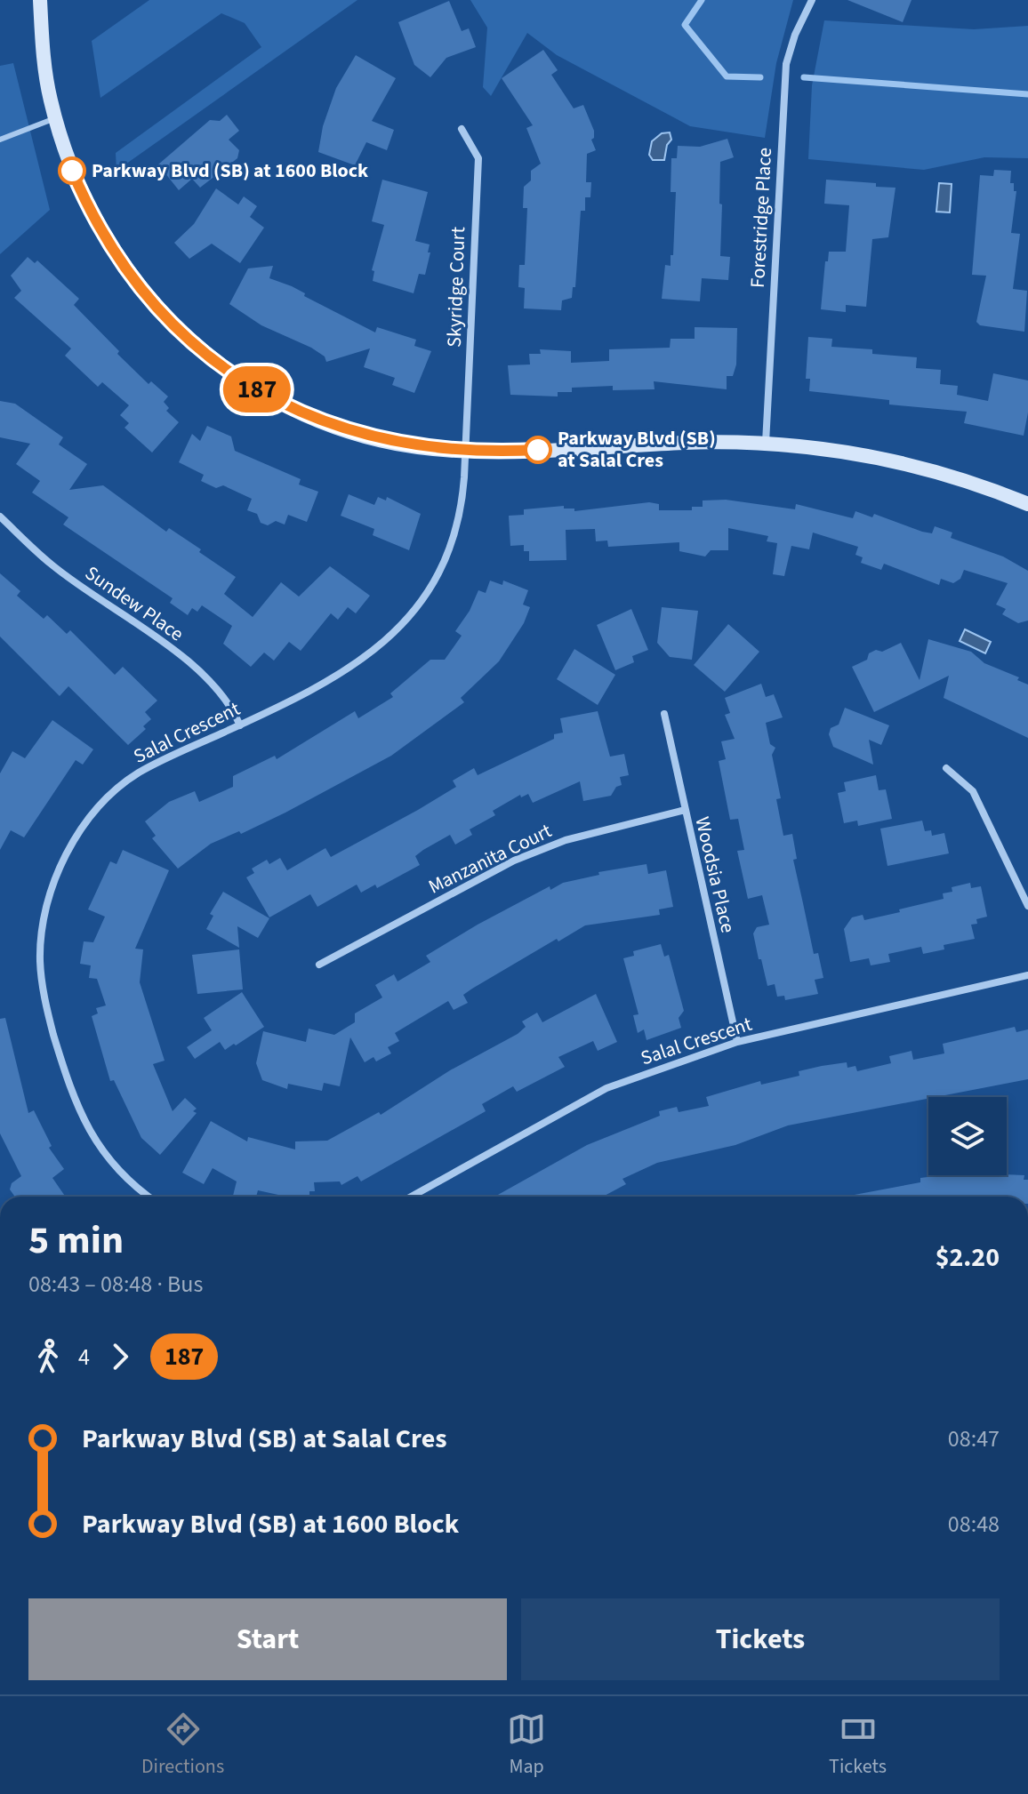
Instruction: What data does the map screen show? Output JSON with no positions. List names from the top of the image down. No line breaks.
{"streets":{"street":["Forestridge Place","Skyridge Court","Sundew Place","Salal Crescent","Manzanita Court","Woodsia Place"]},"crossings":[["Skyridge Court","Salal Crescent"],["Sundew Place","Salal Crescent"],["Salal Crescent","Woodsia Place"],["Manzanita Court","Woodsia Place"]],"places":["Parkway Blvd (SB) at 1600 Block","Parkway Blvd (SB) at Salal Cres"],"lines":["bus line 187"],"page":{"on_map":"187","heading":["5 min","08:43 – 08:48 · Bus","$2.20"],"legs":["4","187"],"list":[{"name":"Parkway Blvd (SB) at Salal Cres","value":"08:47"},{"name":"Parkway Blvd (SB) at 1600 Block","value":"08:48"}],"buttons":["Start","Tickets"],"tabs":["Directions","Map","Tickets"]}}
